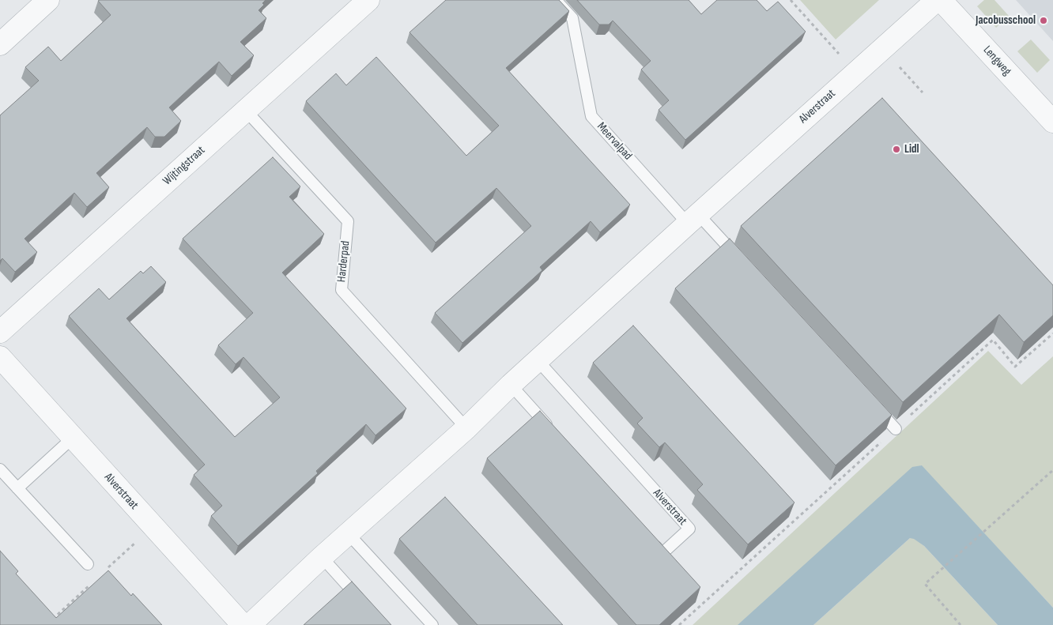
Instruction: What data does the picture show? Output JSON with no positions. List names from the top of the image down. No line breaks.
{"streets":{"street":["Lengweg","Alverstraat","Wijtingstraat"],"lane":["Meervalpad","Harderpad"]},"crossings":[["Alverstraat","Meervalpad"],["Alverstraat","Harderpad"],["Wijtingstraat","Harderpad"]],"places":["Jacobusschool","Lidl"]}
